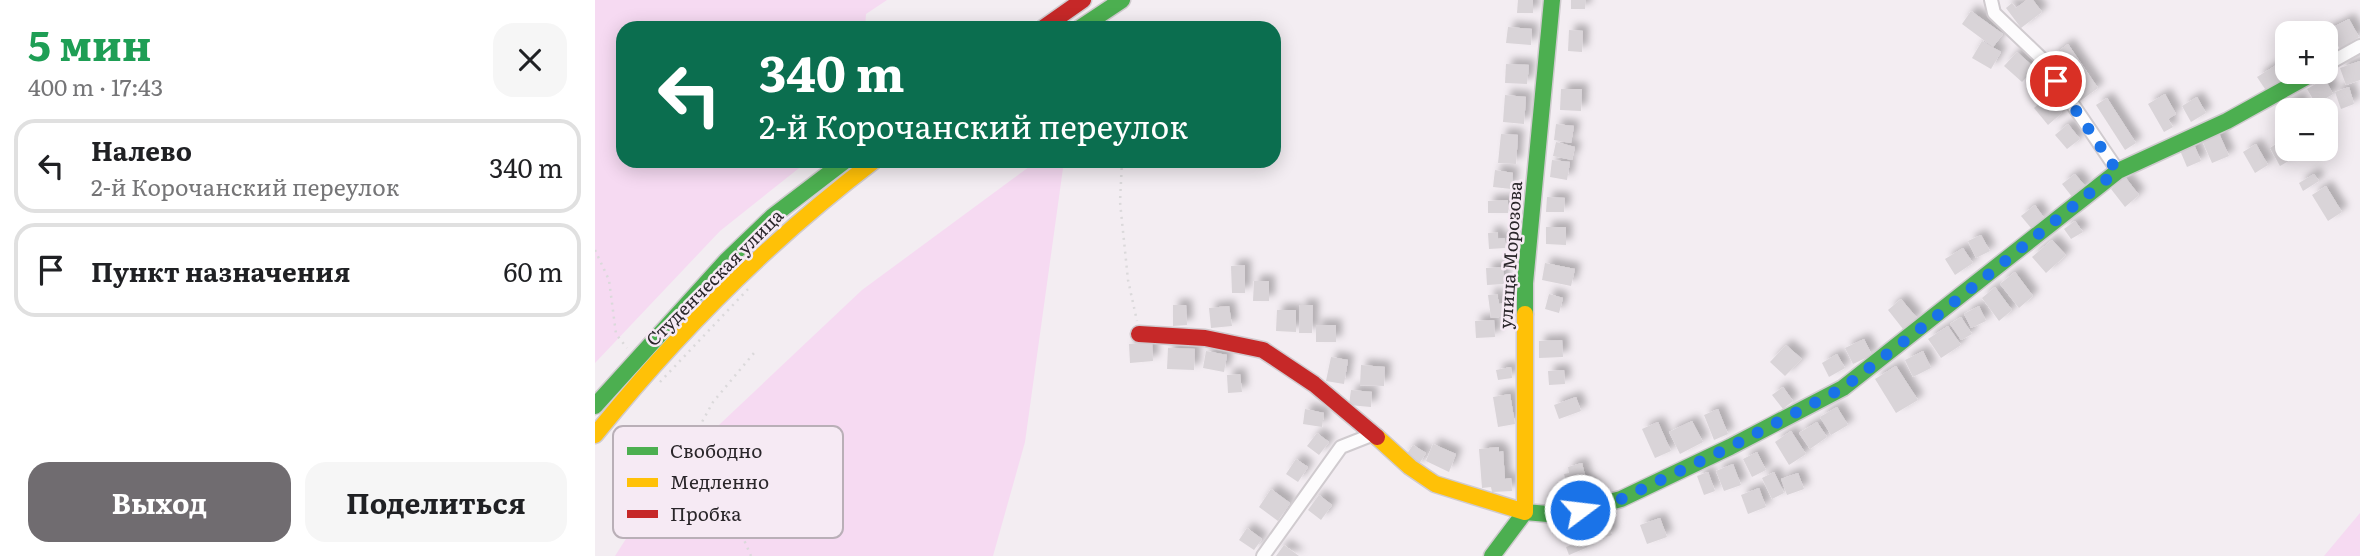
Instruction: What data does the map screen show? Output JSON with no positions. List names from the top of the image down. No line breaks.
{"streets":{"street":["улица Морозова","Студенческая улица"]},"legend":["Свободно","Медленно","Пробка"],"page":{"heading":["5 мин","400 m · 17:43"],"map_buttons":["+","−"],"turn":["340 m","2-й Корочанский переулок"],"list":[{"name":"Налево","note":"2-й Корочанский переулок","value":"340 m"},{"name":"Пункт назначения","value":"60 m"}],"buttons":["Выход","Поделиться"]}}
